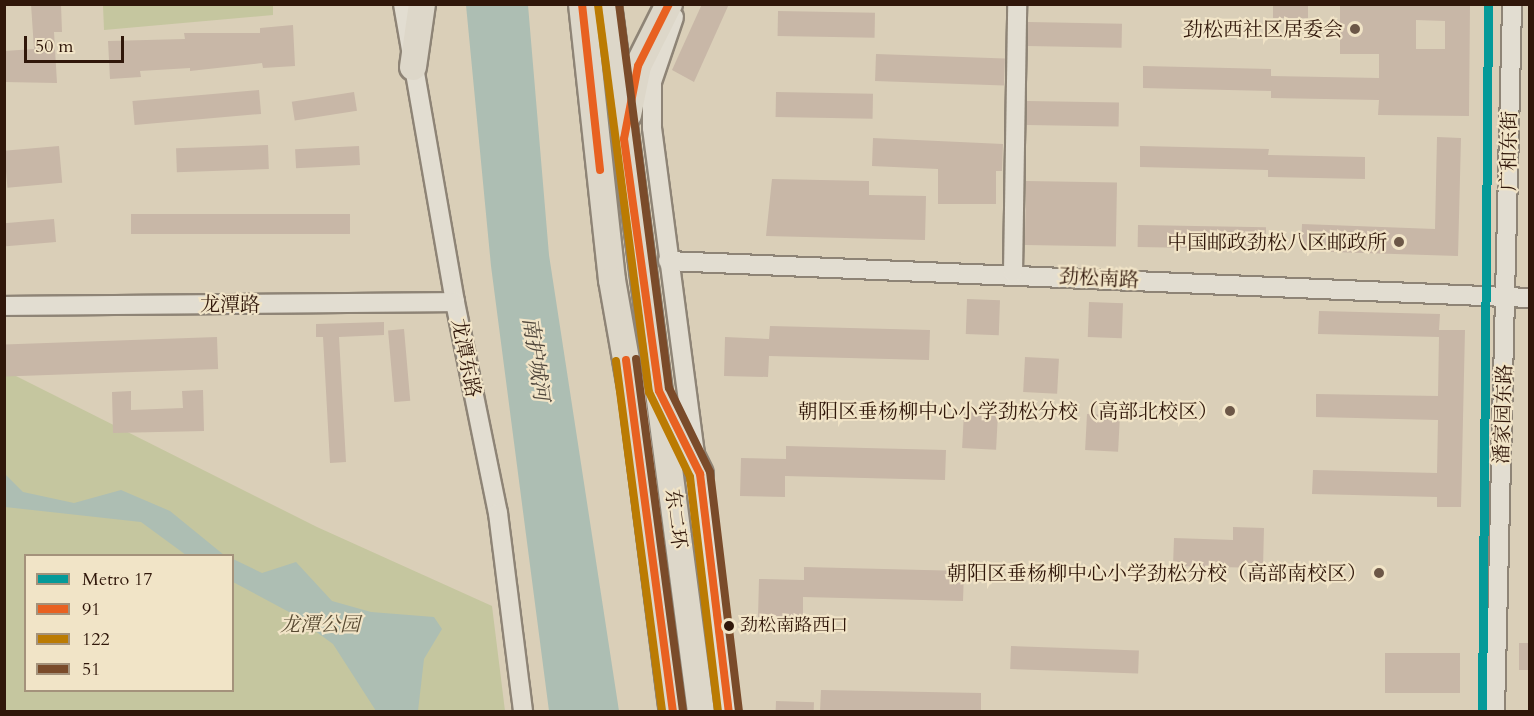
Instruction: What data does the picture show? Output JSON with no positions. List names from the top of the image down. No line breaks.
{"streets":{"highway":["东二环"],"street":["广和东街","劲松南路","龙潭路","龙潭东路","潘家园东路"]},"crossings":[["广和东街","劲松南路"],["广和东街","潘家园东路"],["劲松南路","潘家园东路"],["龙潭路","龙潭东路"]],"water":["南护城河"],"parks":["龙潭公园"],"places":["劲松西社区居委会","中国邮政劲松八区邮政所","朝阳区垂杨柳中心小学劲松分校（高部北校区）","朝阳区垂杨柳中心小学劲松分校（高部南校区）","劲松南路西口"],"lines":["metro line 17","transit line 91","transit line 51","transit line 122"],"legend":["Metro 17","91","122","51"],"scale_bar":"50 m"}
